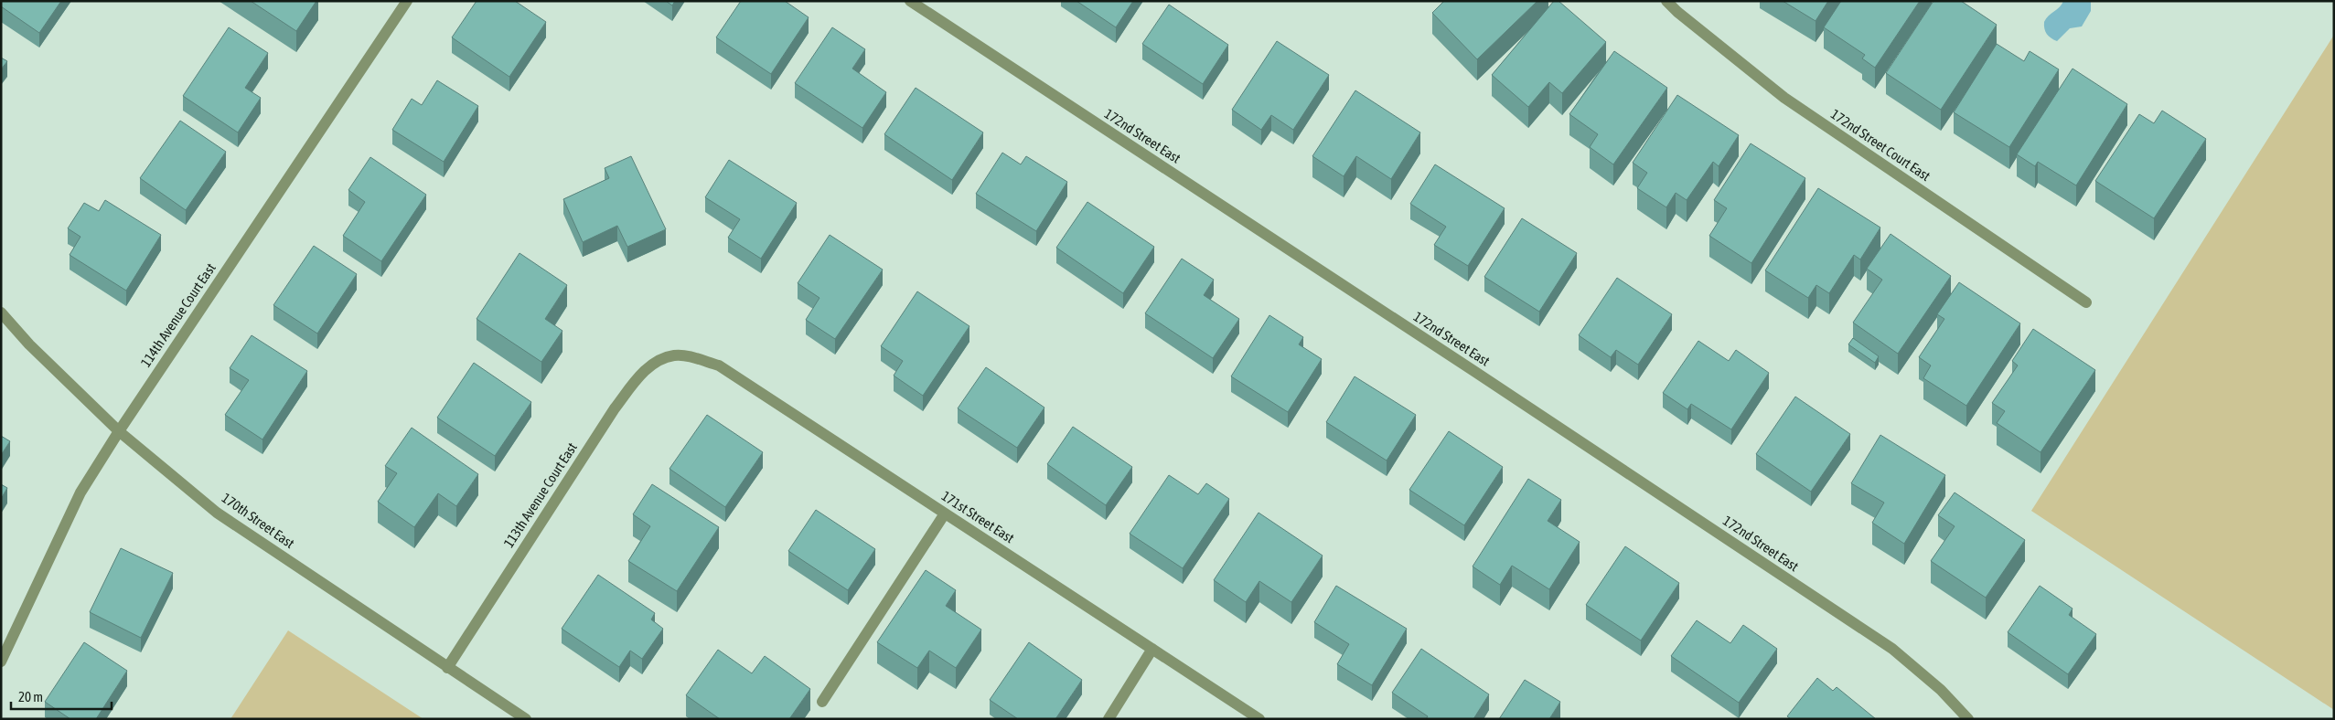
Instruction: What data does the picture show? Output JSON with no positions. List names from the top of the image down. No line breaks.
{"streets":{"street":["172nd Street East","172nd Street Court East","114th Avenue Court East","113th Avenue Court East","171st Street East","170th Street East"]},"crossings":[["114th Avenue Court East","170th Street East"],["113th Avenue Court East","171st Street East"],["113th Avenue Court East","170th Street East"]],"scale_bar":"20 m"}
